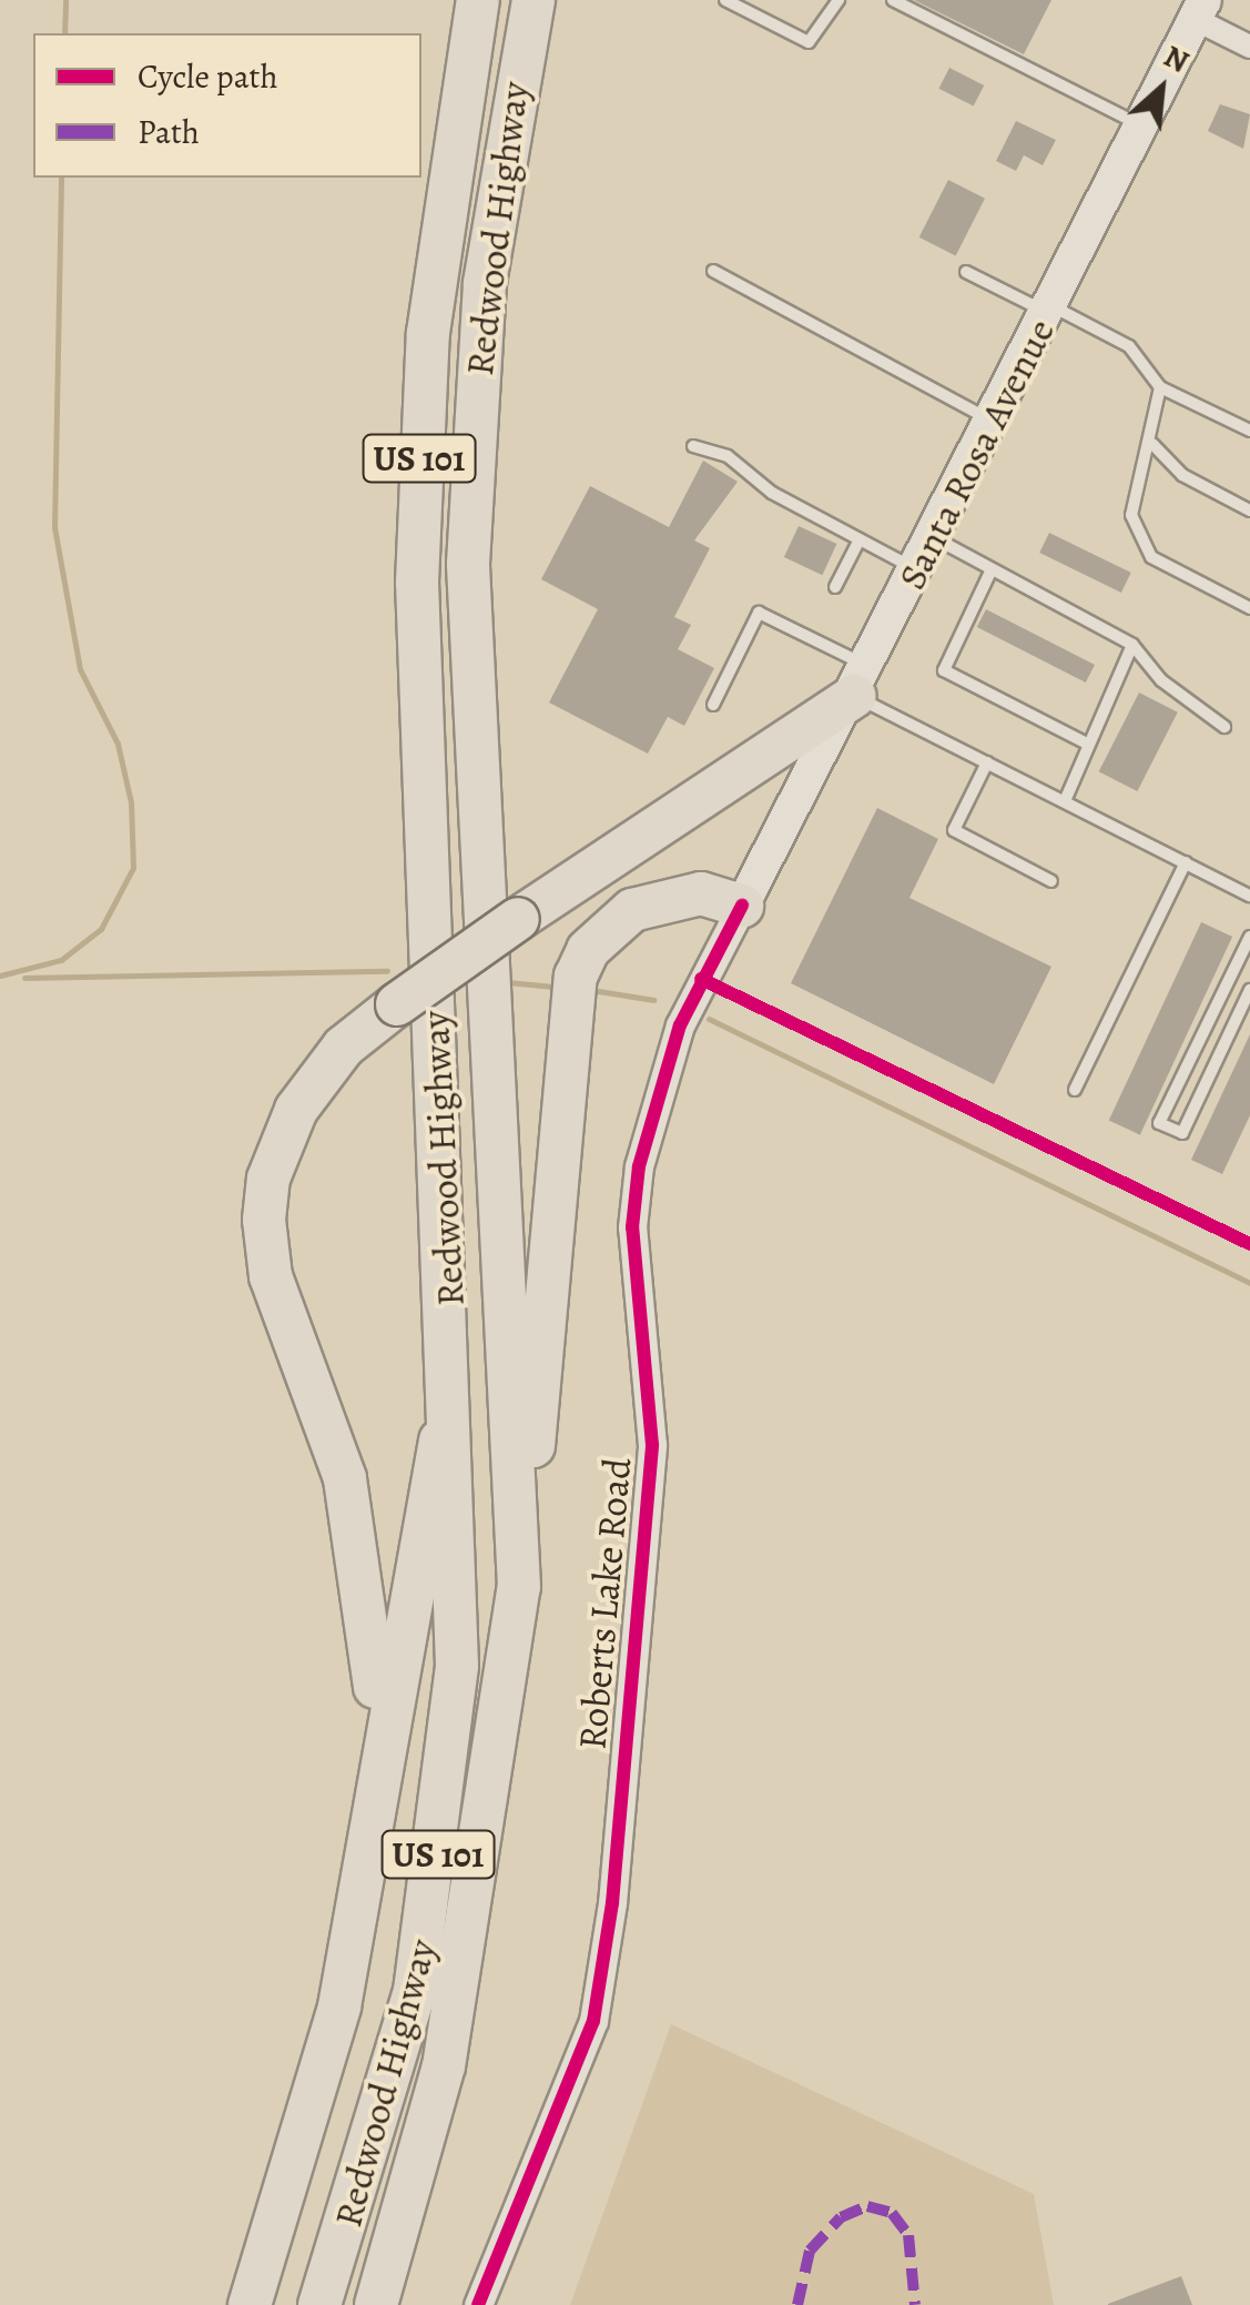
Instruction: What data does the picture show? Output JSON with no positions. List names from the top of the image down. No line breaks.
{"streets":{"highway":["Redwood Highway","US 101"],"main road":["Santa Rosa Avenue"],"street":["Roberts Lake Road"]},"crossings":[["Santa Rosa Avenue","Roberts Lake Road"]],"legend":["Cycle path","Path"],"north":"top right"}
